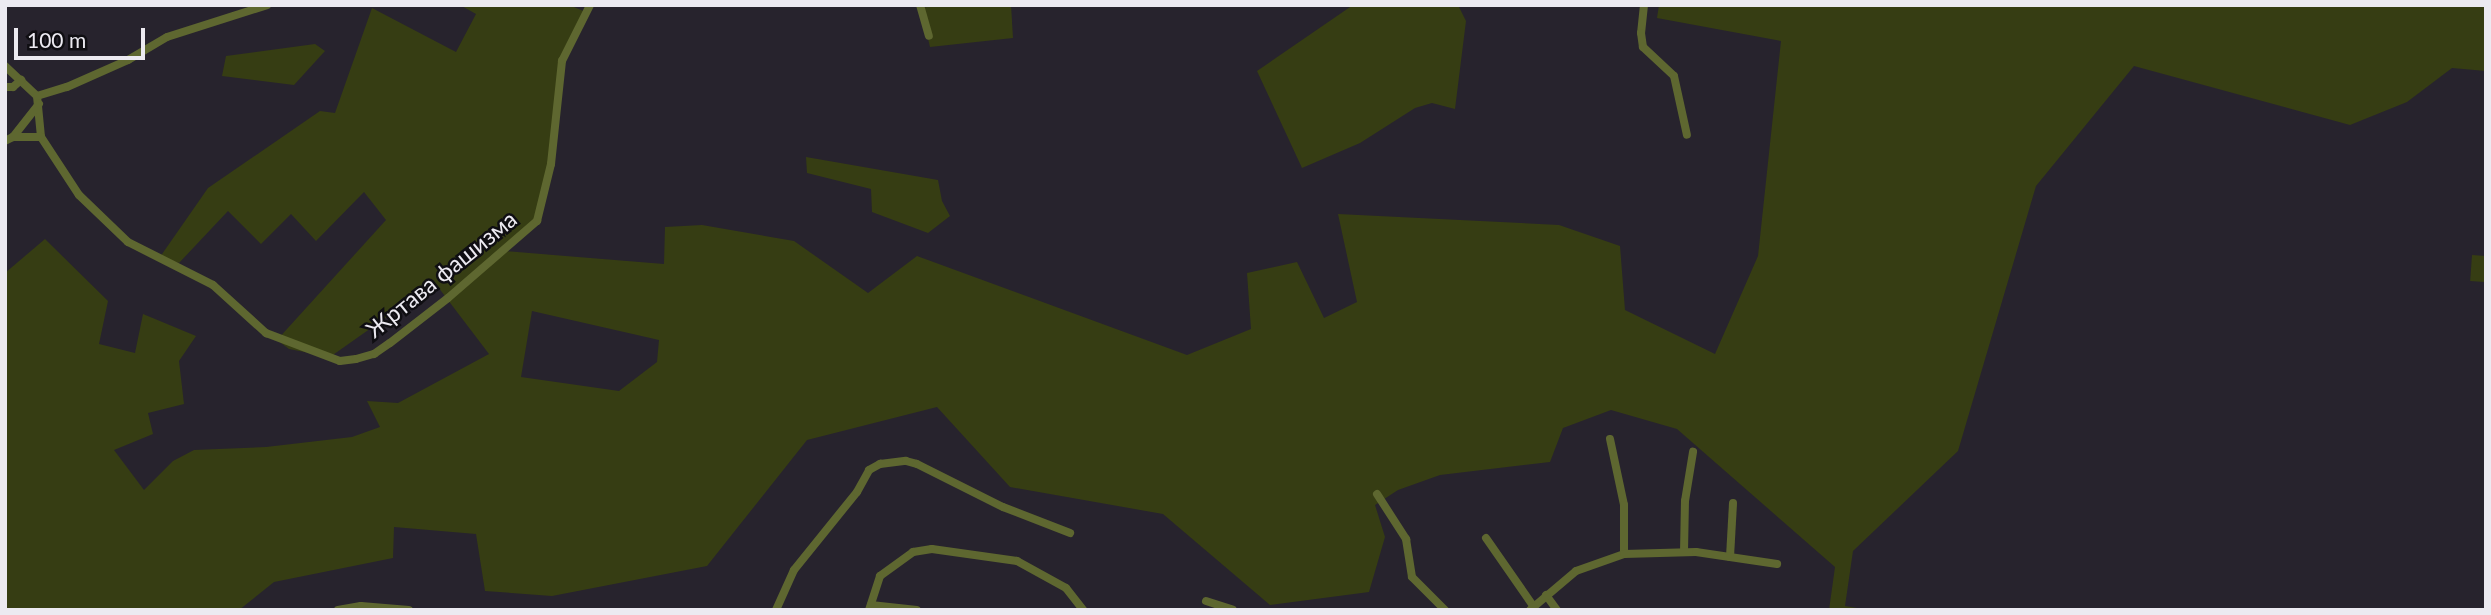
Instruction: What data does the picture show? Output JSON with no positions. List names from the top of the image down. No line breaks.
{"streets":{"street":["Жртава фашизма"]},"scale_bar":"100 m"}
